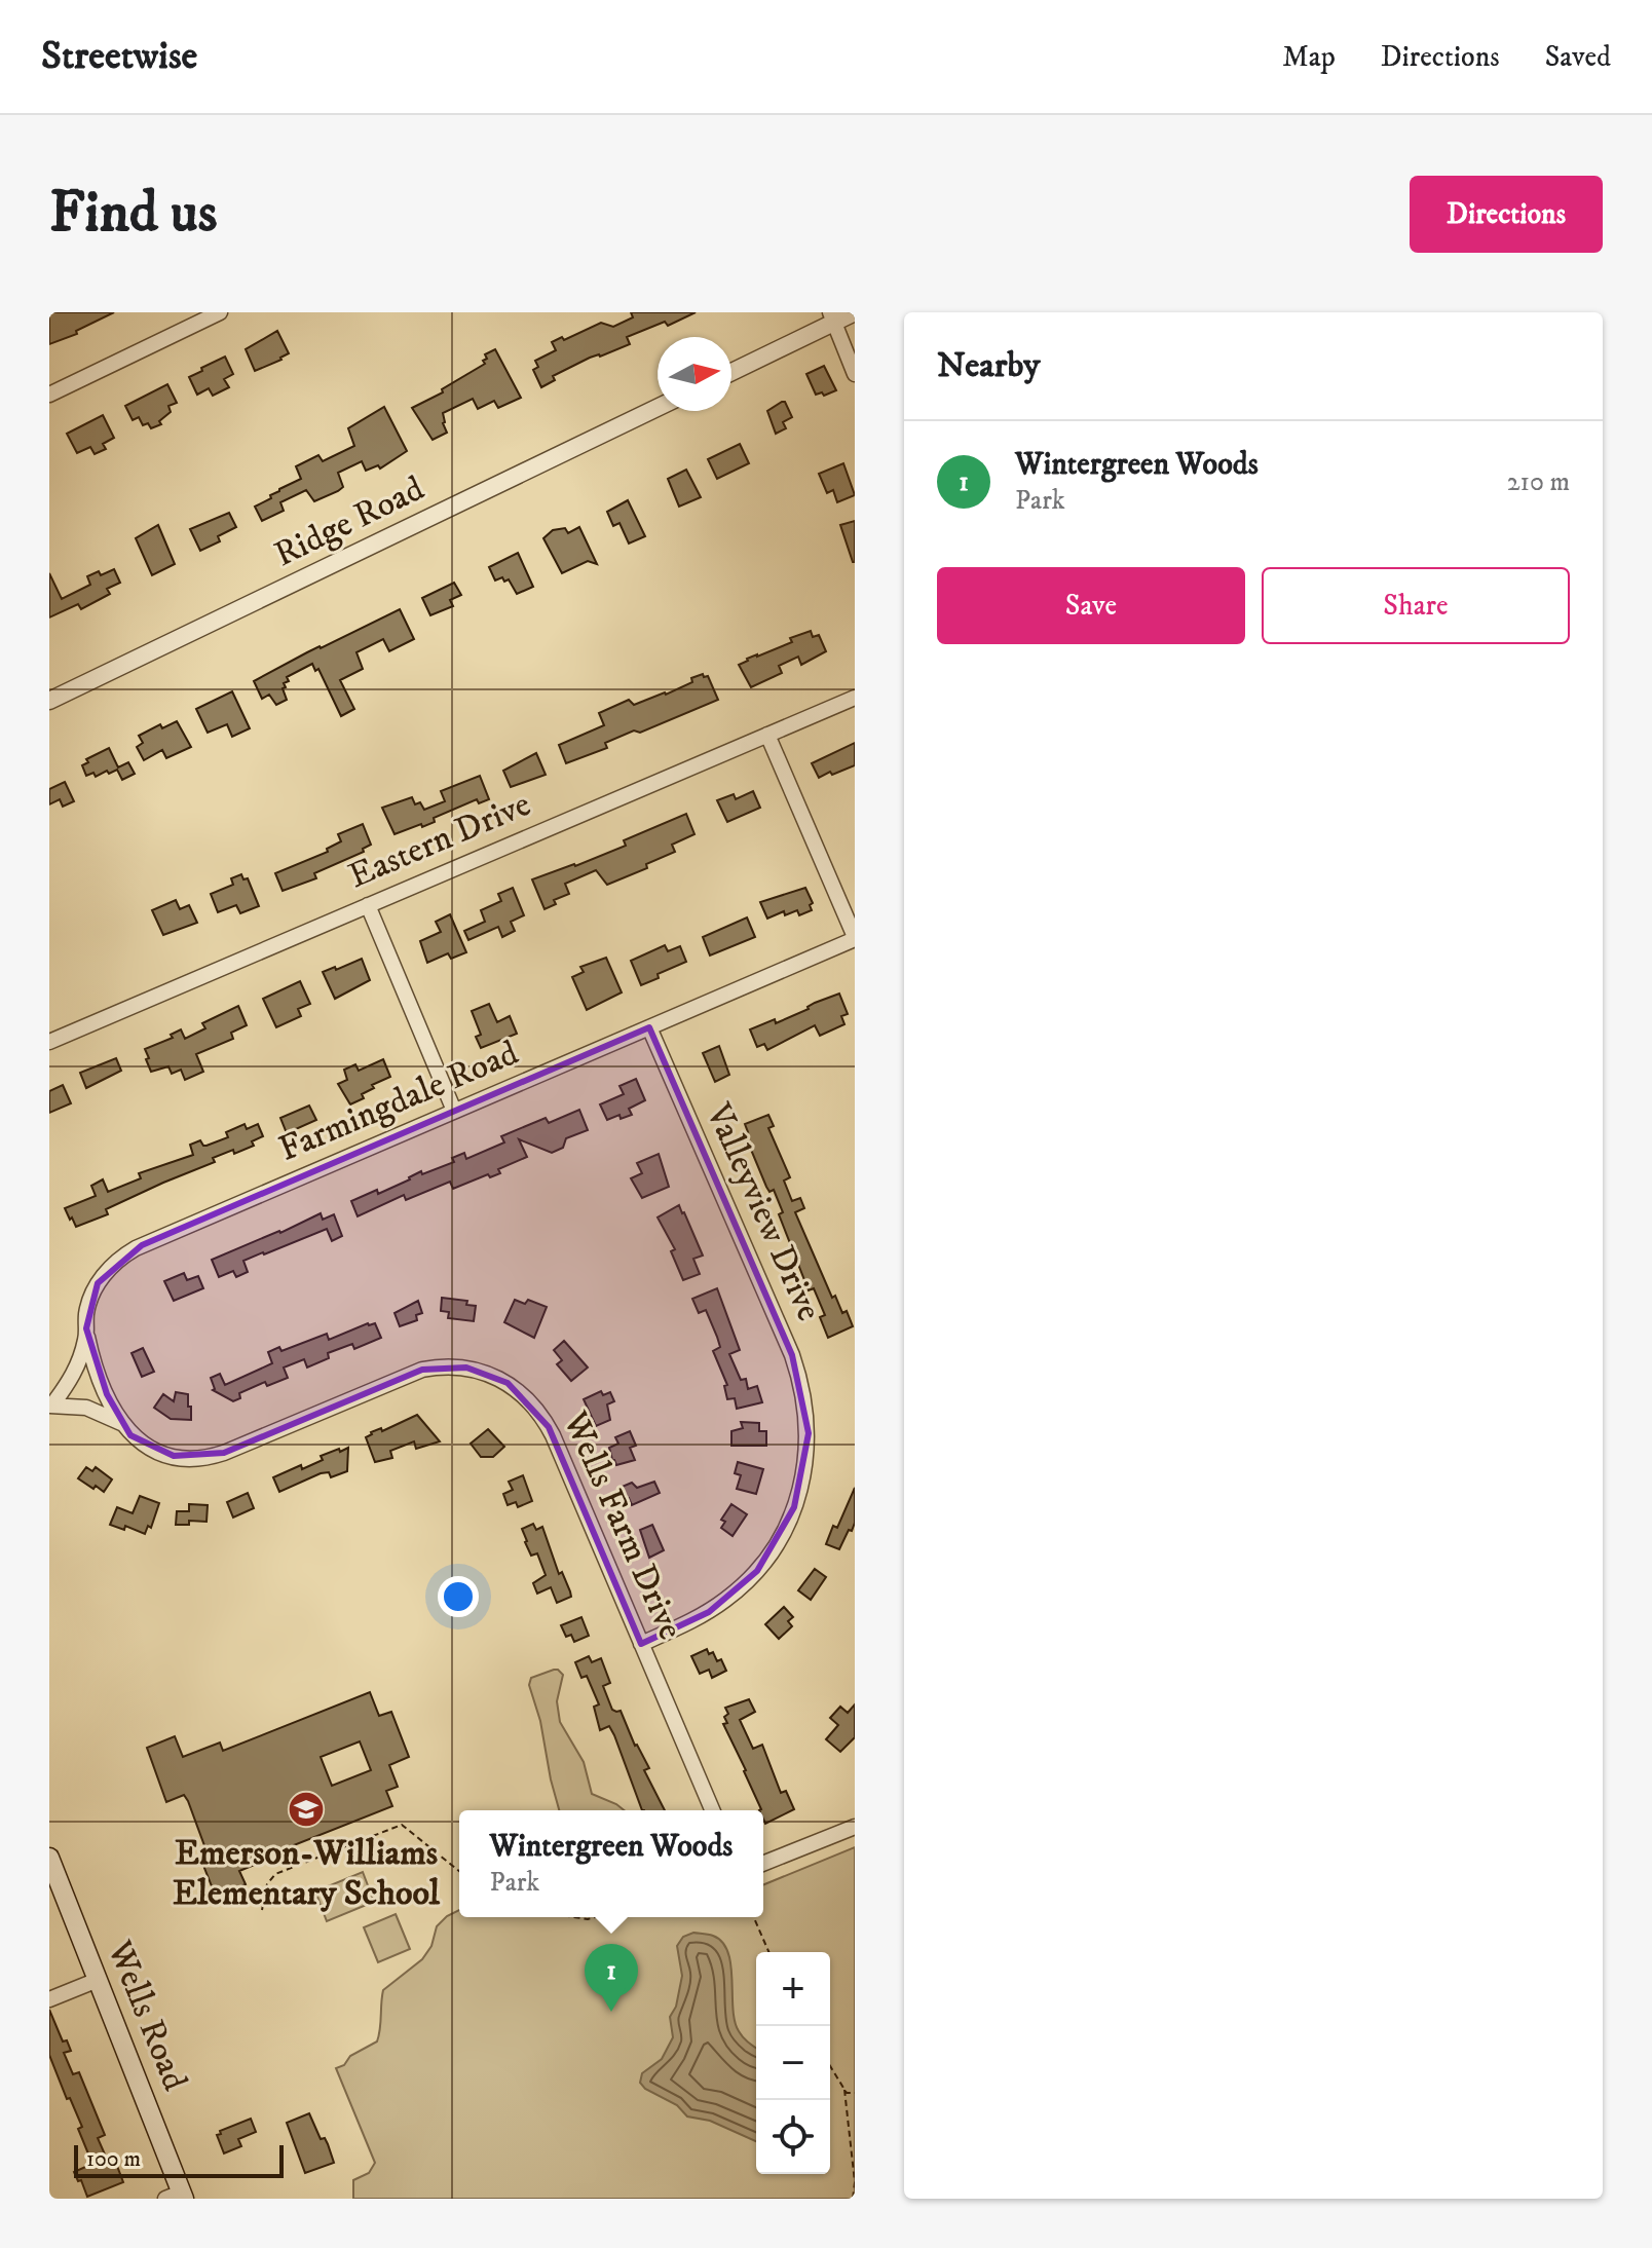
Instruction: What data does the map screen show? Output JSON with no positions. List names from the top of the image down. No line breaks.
{"streets":{"main road":["Wells Road"],"street":["Ridge Road","Eastern Drive","Farmingdale Road","Valleyview Drive","Wells Farm Drive"]},"crossings":[["Farmingdale Road","Valleyview Drive"],["Farmingdale Road","Wells Farm Drive"],["Valleyview Drive","Wells Farm Drive"]],"places":{"school or university":["Emerson-Williams Elementary School"]},"scale_bar":"100 m","north":"right","page":{"header":"Streetwise","nav":["Map","Directions","Saved"],"buttons":["Directions",["Save","Share"]],"title":"Find us","heading":"Nearby","list":[{"mark":"1","name":"Wintergreen Woods","note":"Park","value":"210 m"}],"popup":["Wintergreen Woods","Park"],"pins":"1","map_buttons":["+","−"],"scale":"100 m"}}
